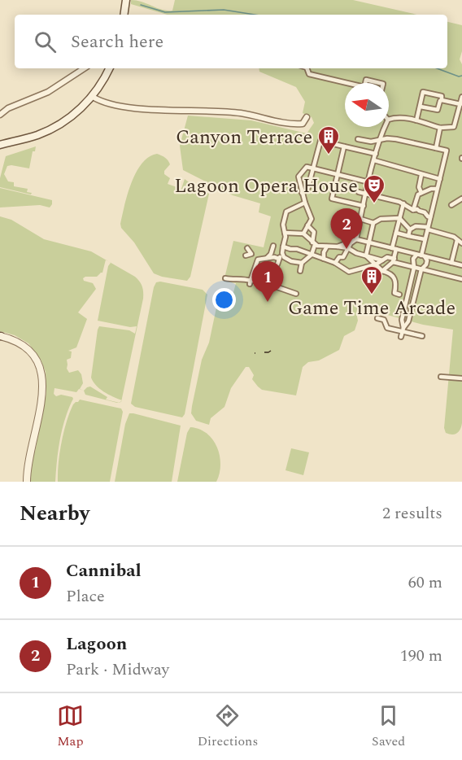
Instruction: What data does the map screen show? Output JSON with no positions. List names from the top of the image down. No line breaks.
{"places":{"building":["Canyon Terrace","Game Time Arcade"],"theatre":["Lagoon Opera House"]},"north":"left","page":{"search":"Search here","pins":["2","1"],"heading":["Nearby","2 results"],"list":[{"mark":"1","name":"Cannibal","note":"Place","value":"60 m"},{"mark":"2","name":"Lagoon","note":"Park · Midway","value":"190 m"}],"nav":["Map","Directions","Saved"]}}
